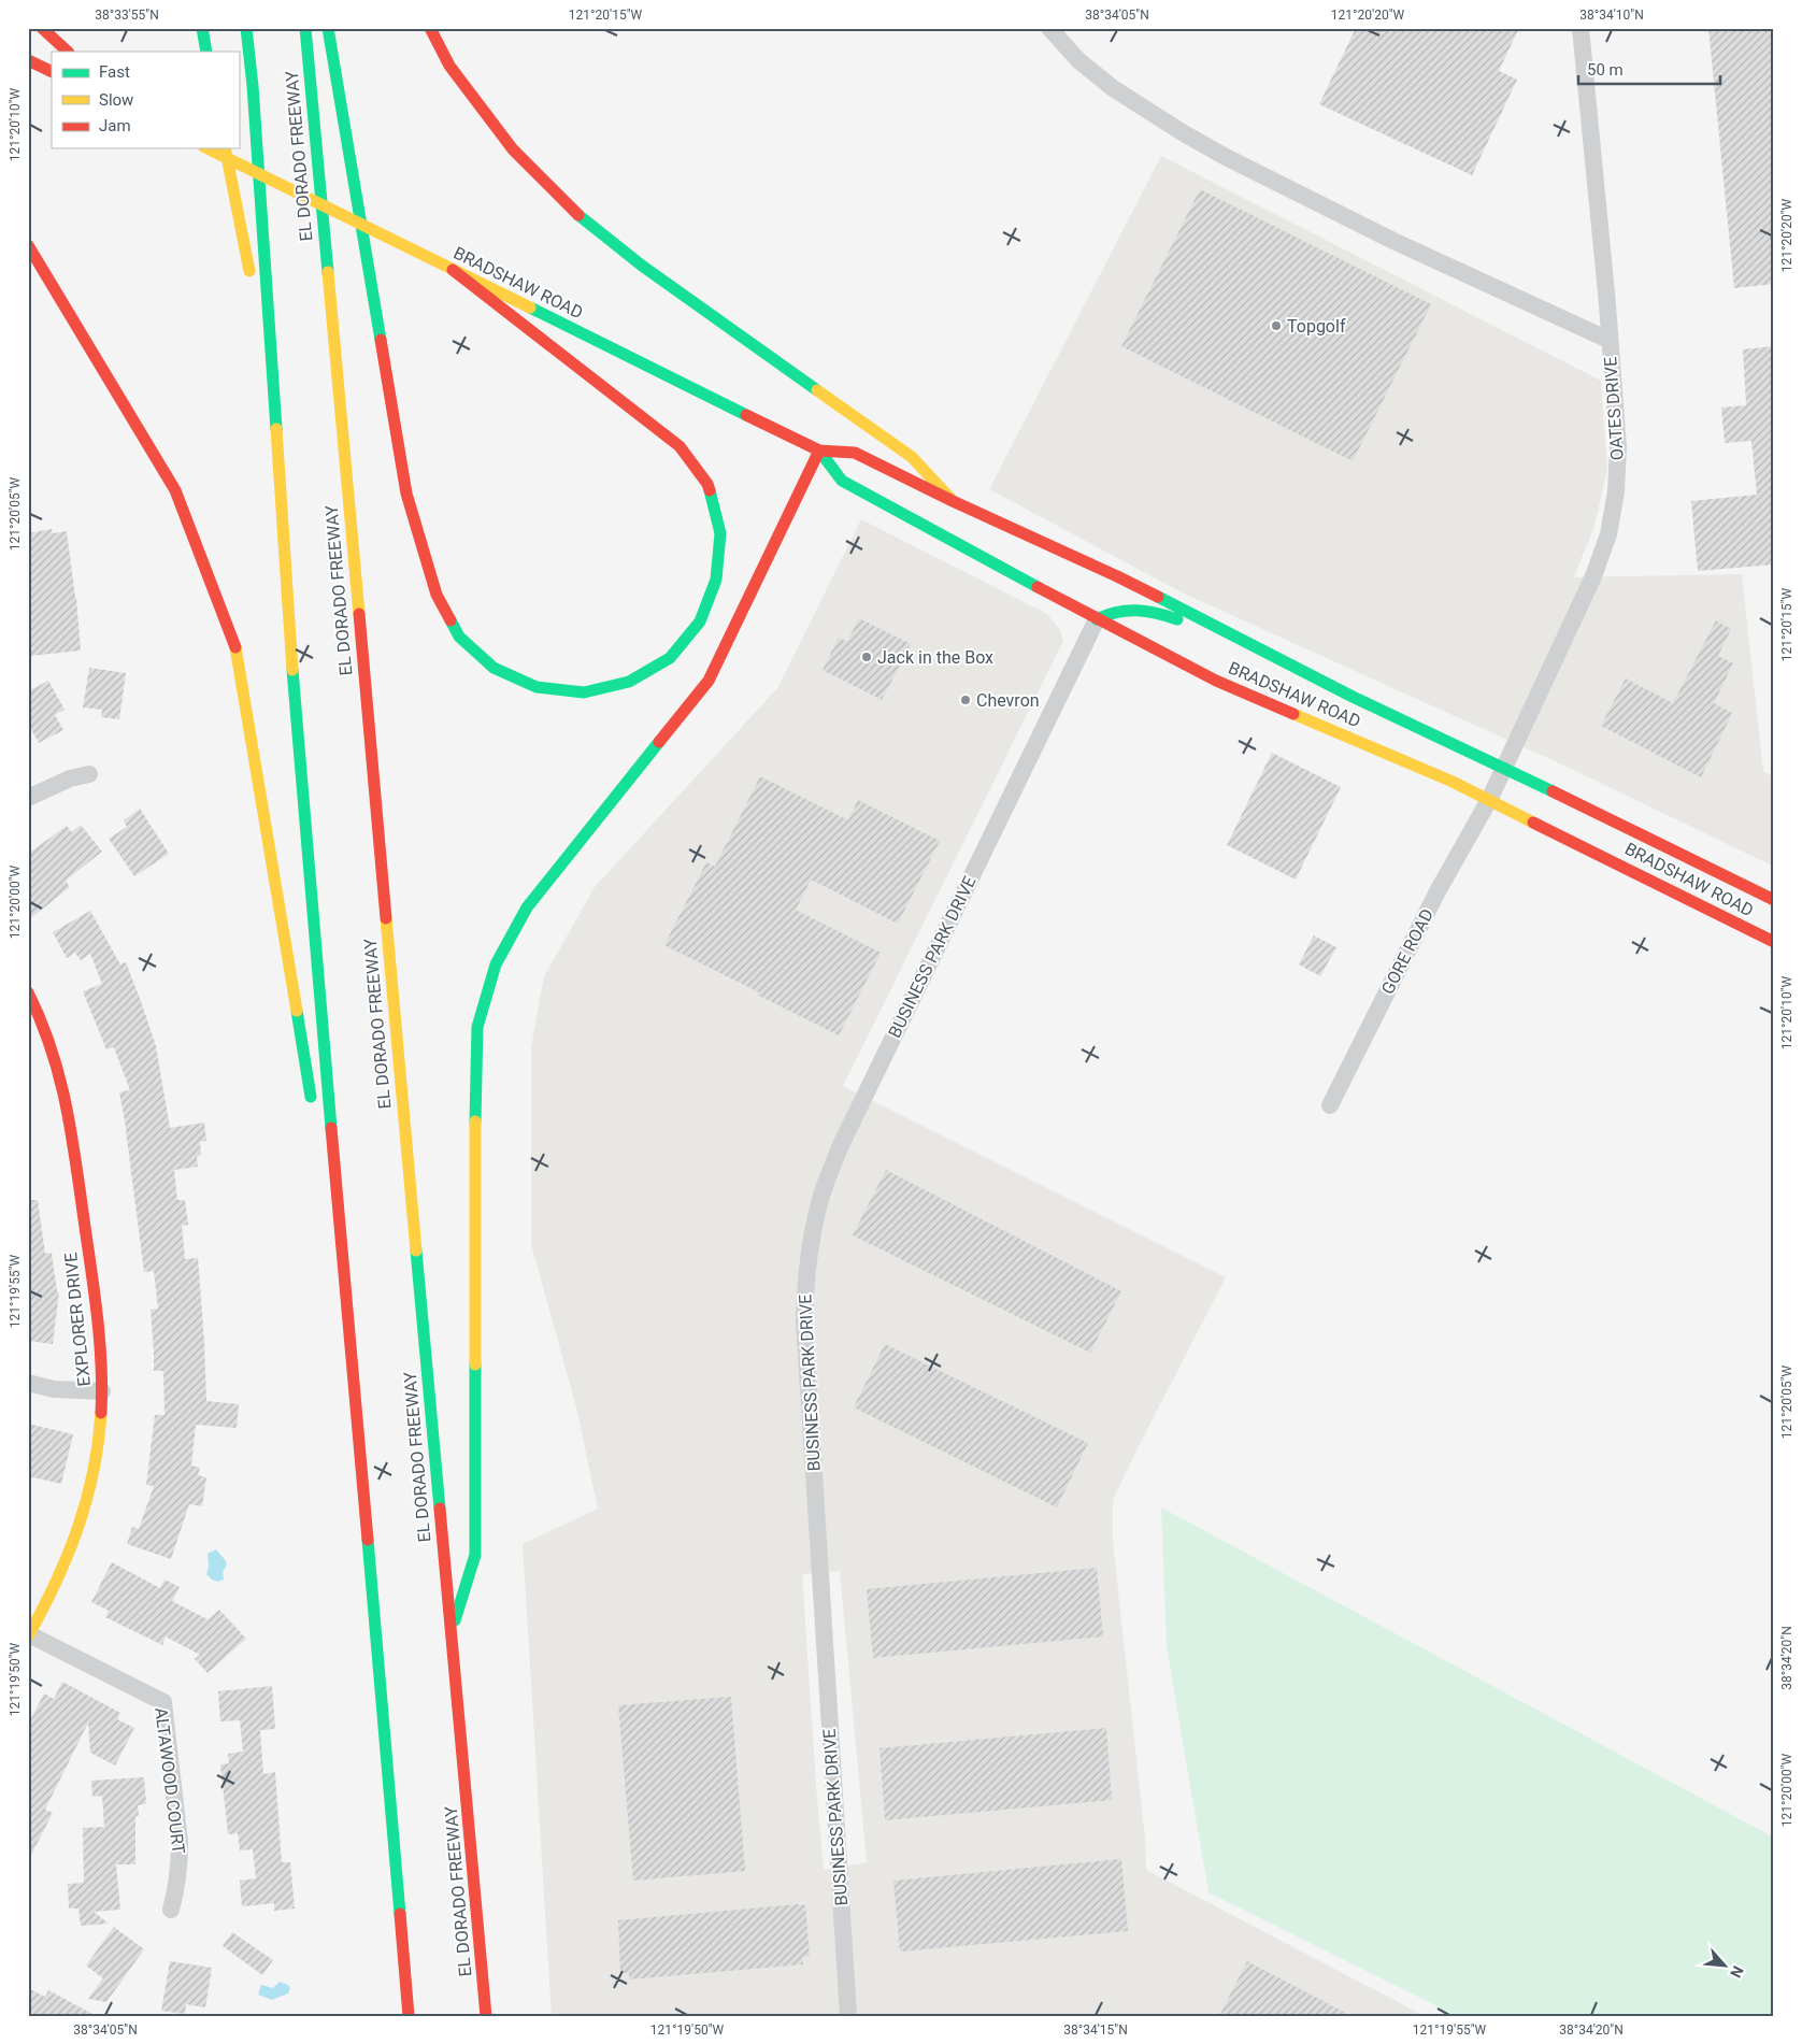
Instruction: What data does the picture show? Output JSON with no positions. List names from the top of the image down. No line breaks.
{"streets":{"main road":["EL DORADO FREEWAY","BRADSHAW ROAD","EXPLORER DRIVE"],"street":["OATES DRIVE","GORE ROAD","BUSINESS PARK DRIVE","ALTAWOOD COURT"]},"crossings":[["BRADSHAW ROAD","OATES DRIVE"],["BRADSHAW ROAD","GORE ROAD"],["BRADSHAW ROAD","BUSINESS PARK DRIVE"],["OATES DRIVE","GORE ROAD"],["EXPLORER DRIVE","ALTAWOOD COURT"]],"places":["Topgolf","Jack in the Box","Chevron"],"legend":["Fast","Slow","Jam"],"scale_bar":"50 m","north":"bottom right","coordinates":["38°33'55\"N","121°20'15\"W","38°34'05\"N","121°20'20\"W","38°34'10\"N","121°20'10\"W","121°20'05\"W","121°20'00\"W","121°19'55\"W","38°34'20\"N","121°19'50\"W","38°34'15\"N"]}
